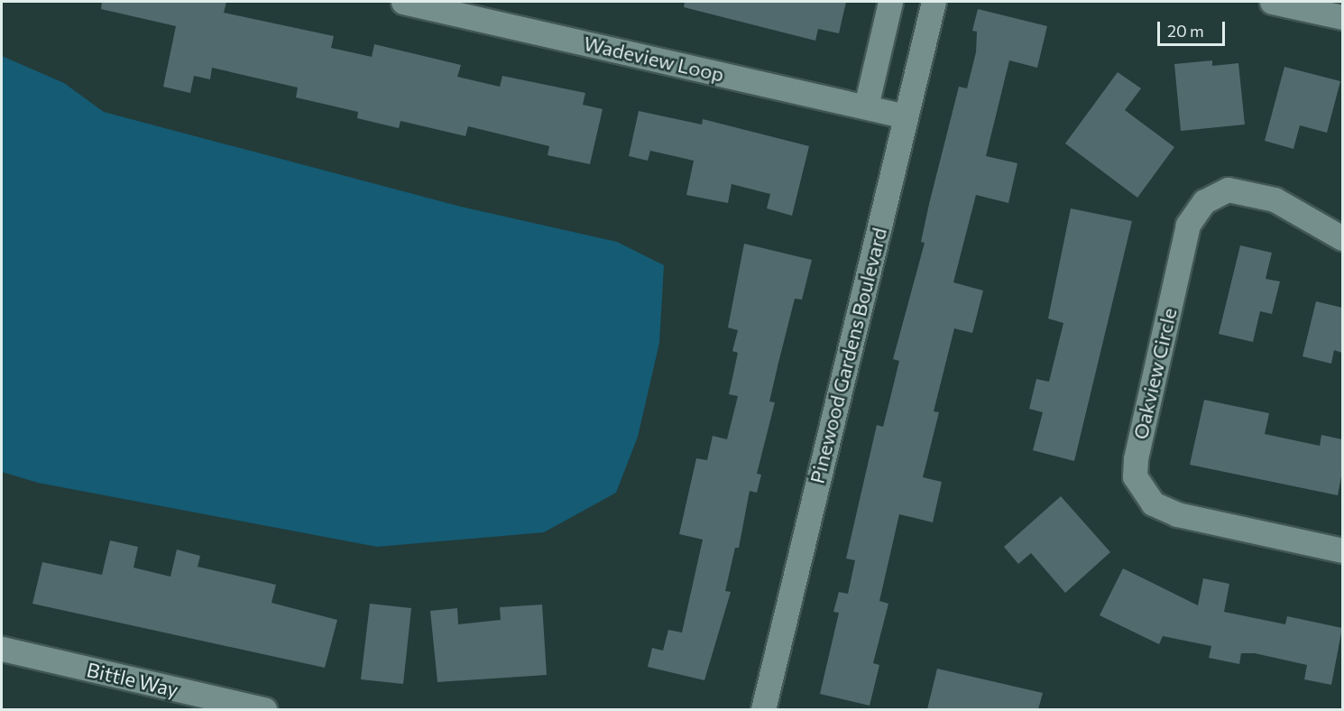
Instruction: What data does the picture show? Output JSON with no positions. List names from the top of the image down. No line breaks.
{"streets":{"street":["Wadeview Loop","Pinewood Gardens Boulevard","Oakview Circle","Bittle Way"]},"crossings":[["Wadeview Loop","Pinewood Gardens Boulevard"]],"scale_bar":"20 m"}
